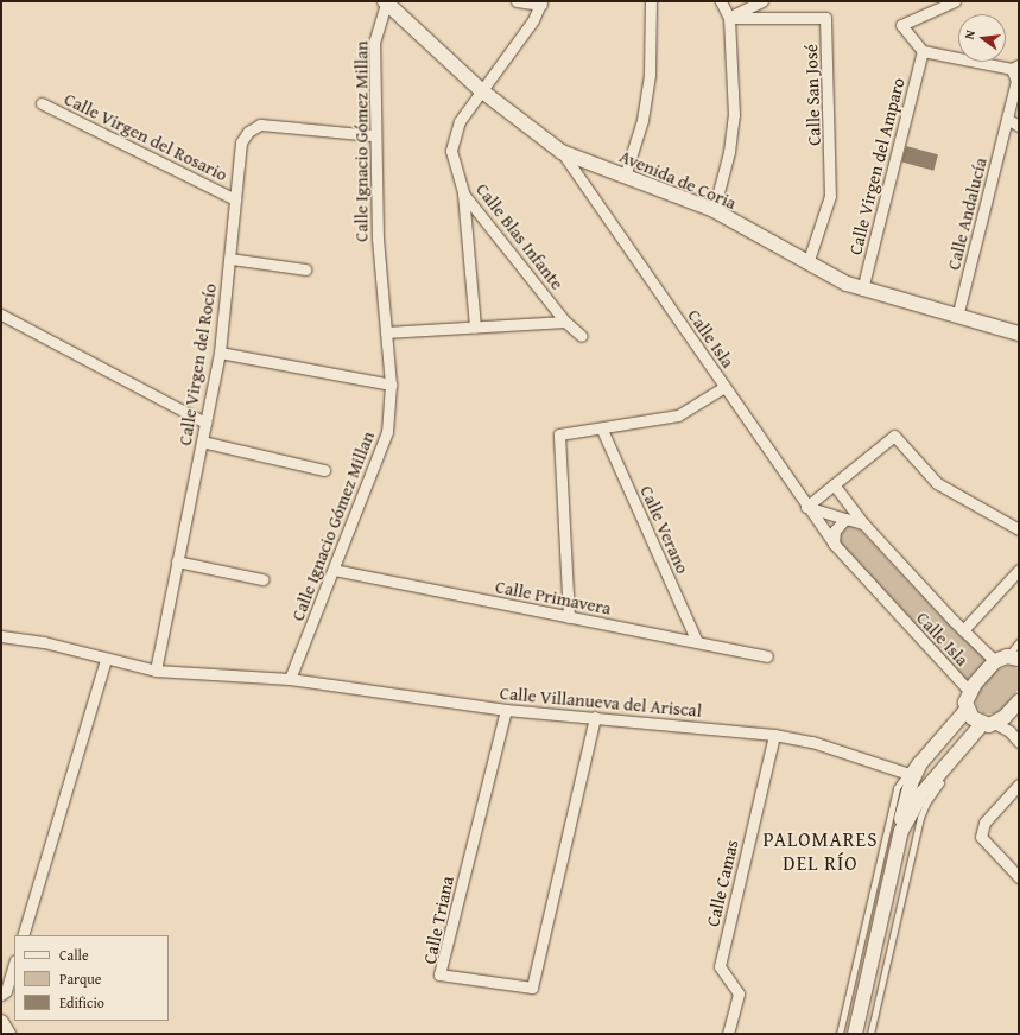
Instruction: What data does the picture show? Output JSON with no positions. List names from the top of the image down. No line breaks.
{"streets":{"main road":["Avenida de Coria"],"street":["Calle San José","Calle Virgen del Rosario","Calle Ignacio Gómez Millan","Calle Virgen del Amparo","Calle Andalucía","Calle Blas Infante","Calle Isla","Calle Virgen del Rocío","Calle Verano","Calle Primavera","Calle Villanueva del Ariscal","Calle Camas","Calle Triana"]},"crossings":[["Calle San José","Avenida de Coria"],["Calle Virgen del Rosario","Calle Virgen del Rocío"],["Calle Ignacio Gómez Millan","Avenida de Coria"],["Calle Ignacio Gómez Millan","Calle Virgen del Rocío"],["Calle Ignacio Gómez Millan","Calle Primavera"],["Calle Ignacio Gómez Millan","Calle Villanueva del Ariscal"],["Calle Virgen del Amparo","Avenida de Coria"],["Avenida de Coria","Calle Andalucía"],["Avenida de Coria","Calle Blas Infante"],["Avenida de Coria","Calle Isla"],["Calle Verano","Calle Primavera"],["Calle Villanueva del Ariscal","Calle Camas"],["Calle Villanueva del Ariscal","Calle Triana"]],"districts":["PALOMARES DEL RÍO"],"legend":["Calle","Parque","Edificio"],"north":"left"}
